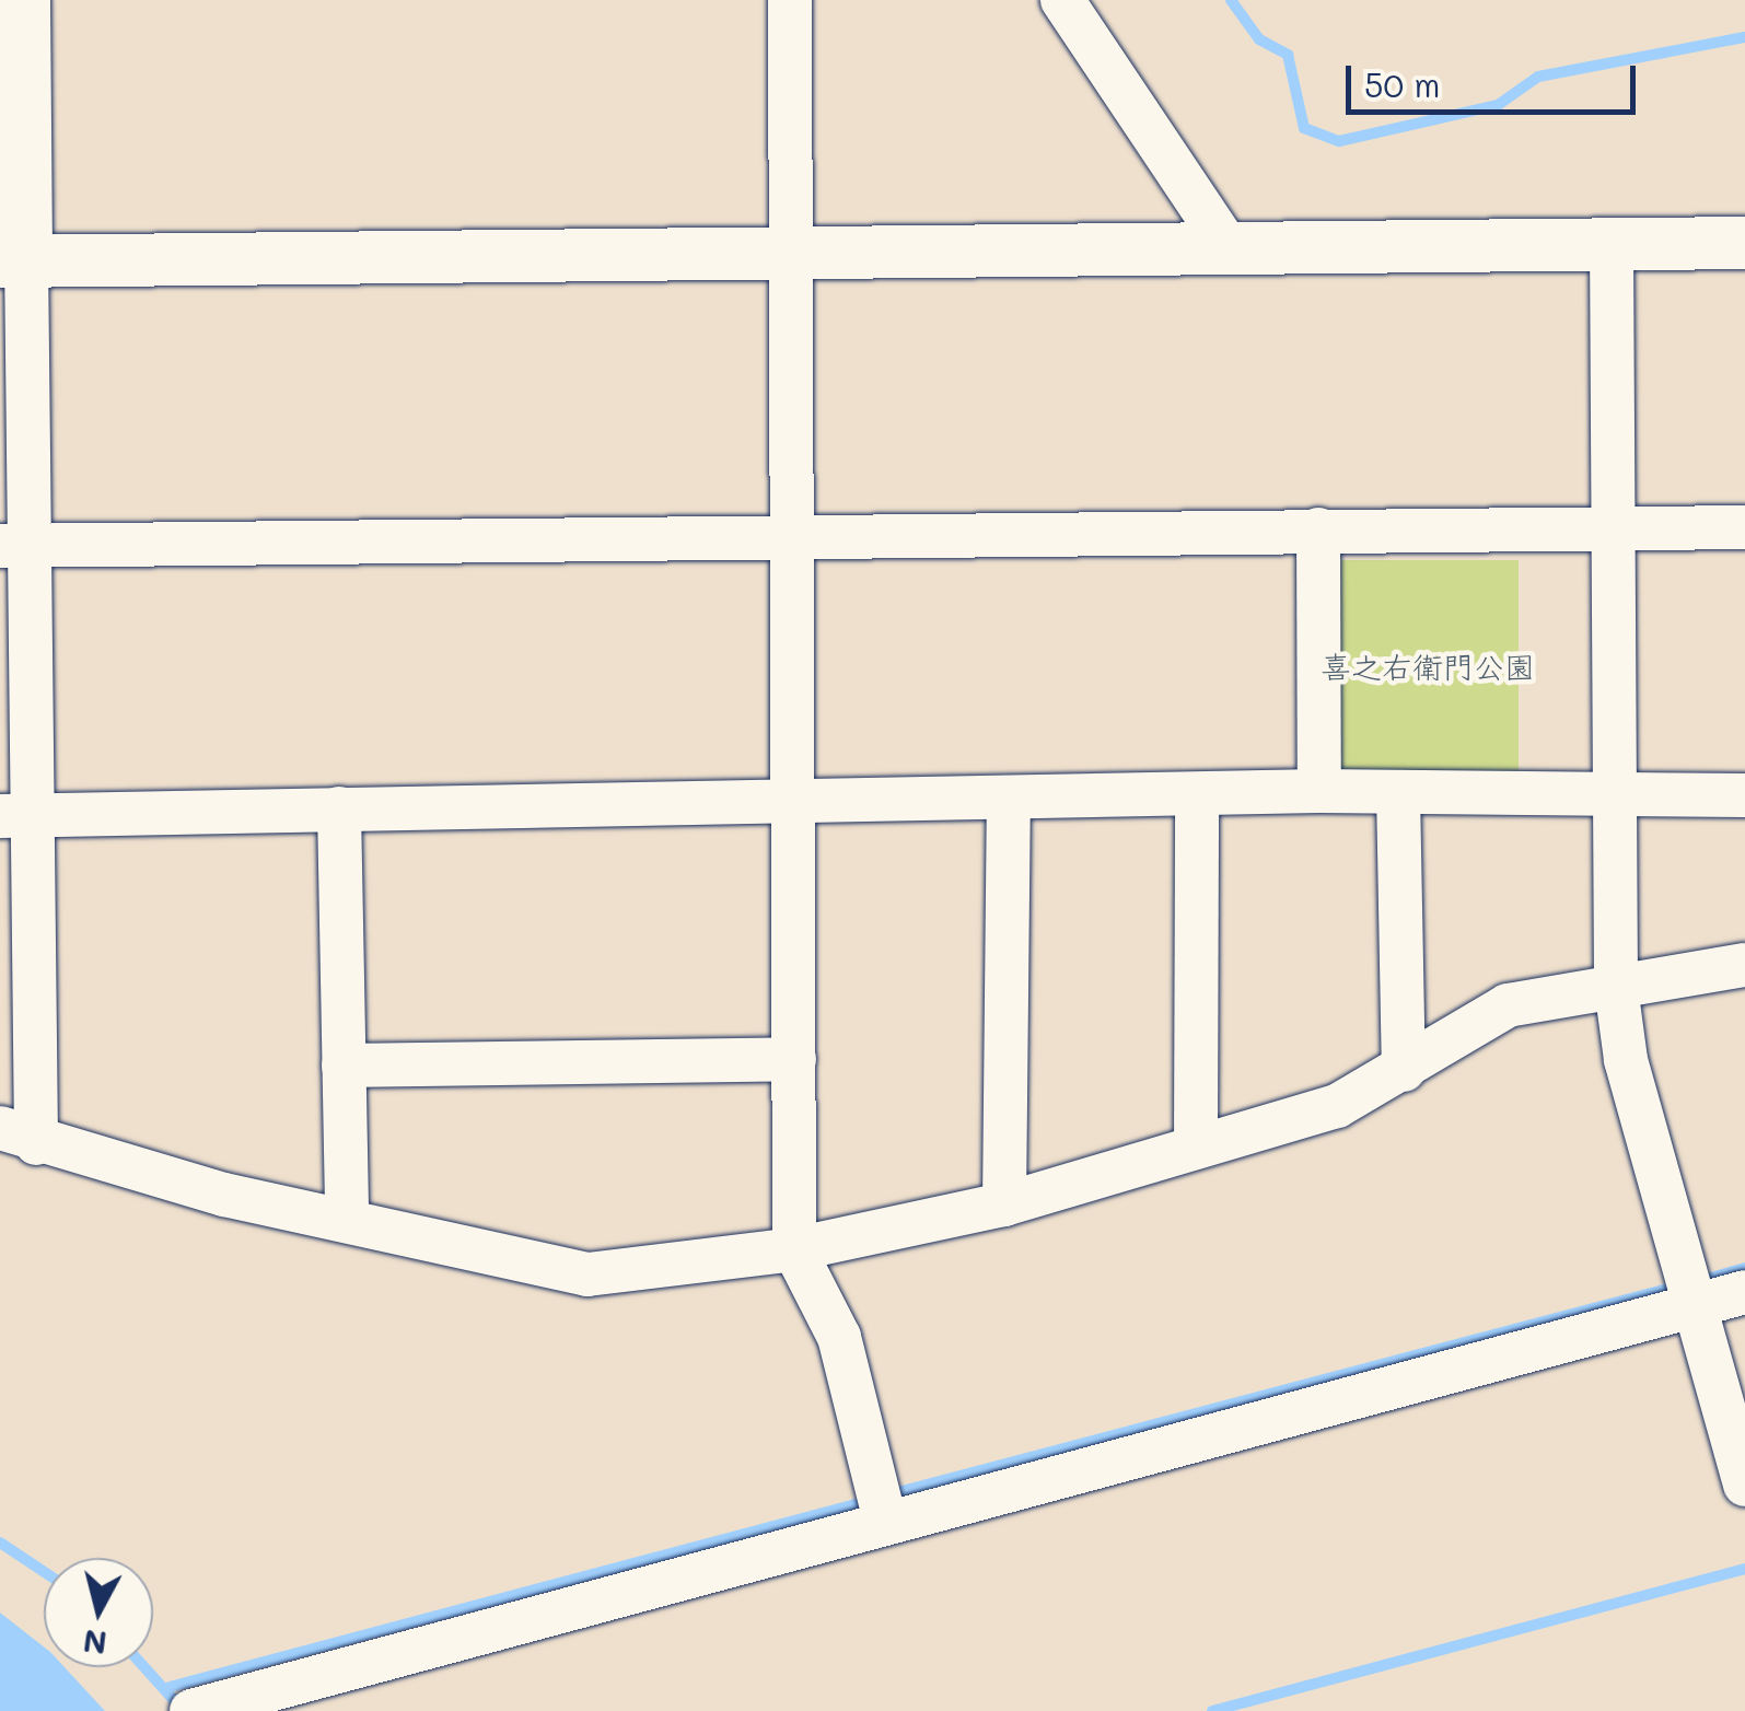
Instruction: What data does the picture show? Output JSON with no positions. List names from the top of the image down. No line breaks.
{"parks":["喜之右衛門公園"],"scale_bar":"50 m","north":"bottom"}
